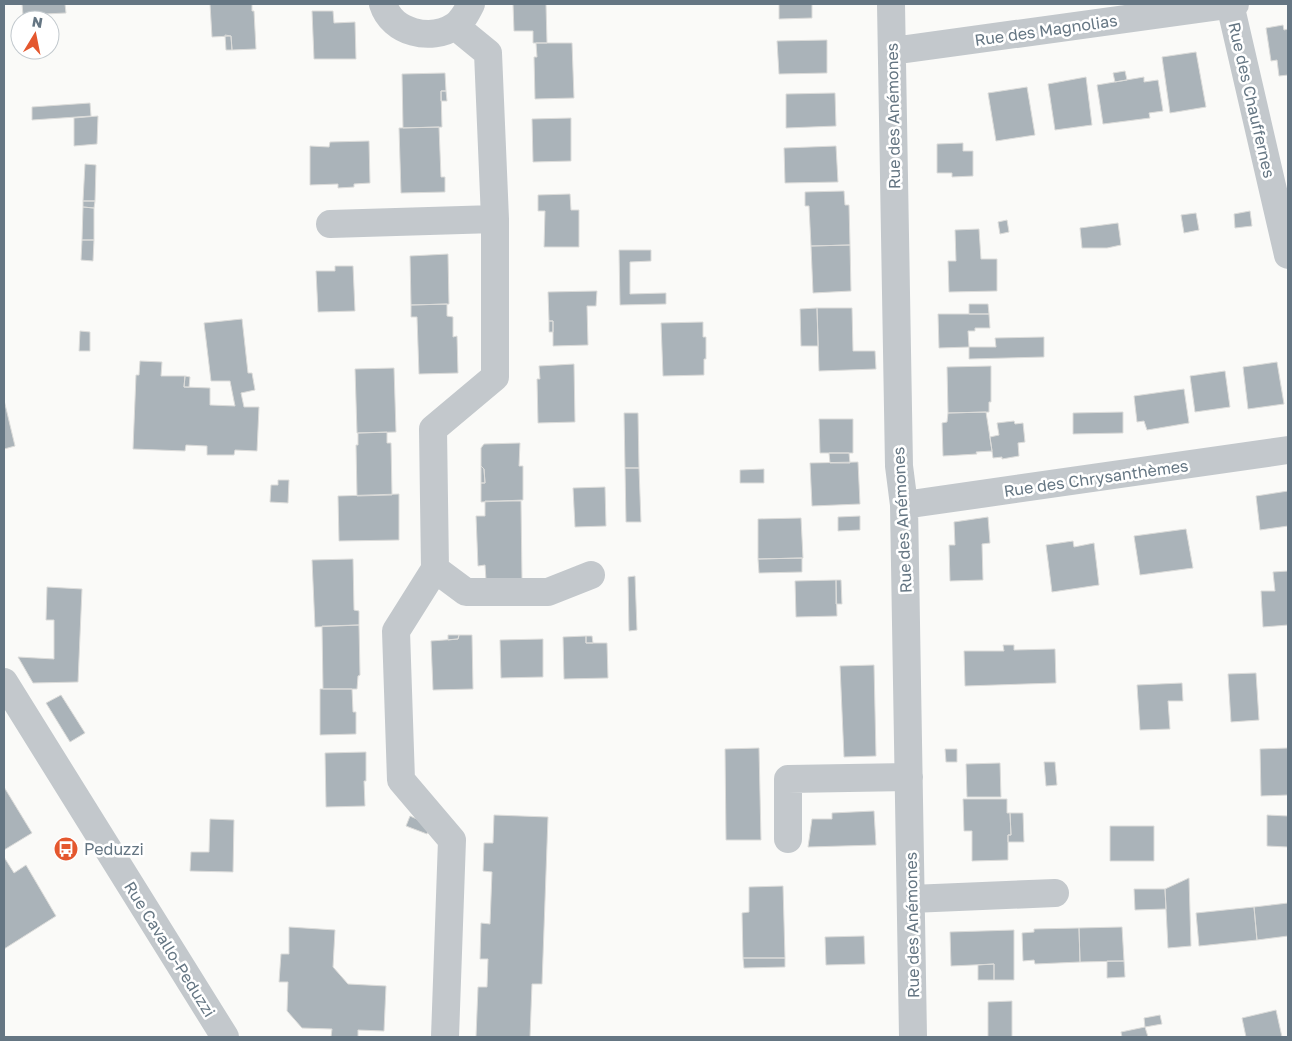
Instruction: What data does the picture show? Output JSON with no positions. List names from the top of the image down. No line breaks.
{"streets":{"street":["Rue des Magnolias","Rue des Chauffernes","Rue des Anémones","Rue des Chrysanthèmes","Rue Cavallo-Peduzzi"]},"crossings":[["Rue des Magnolias","Rue des Chauffernes"],["Rue des Magnolias","Rue des Anémones"],["Rue des Anémones","Rue des Chrysanthèmes"]],"places":{"bus stop":["Peduzzi"]},"north":"top"}
